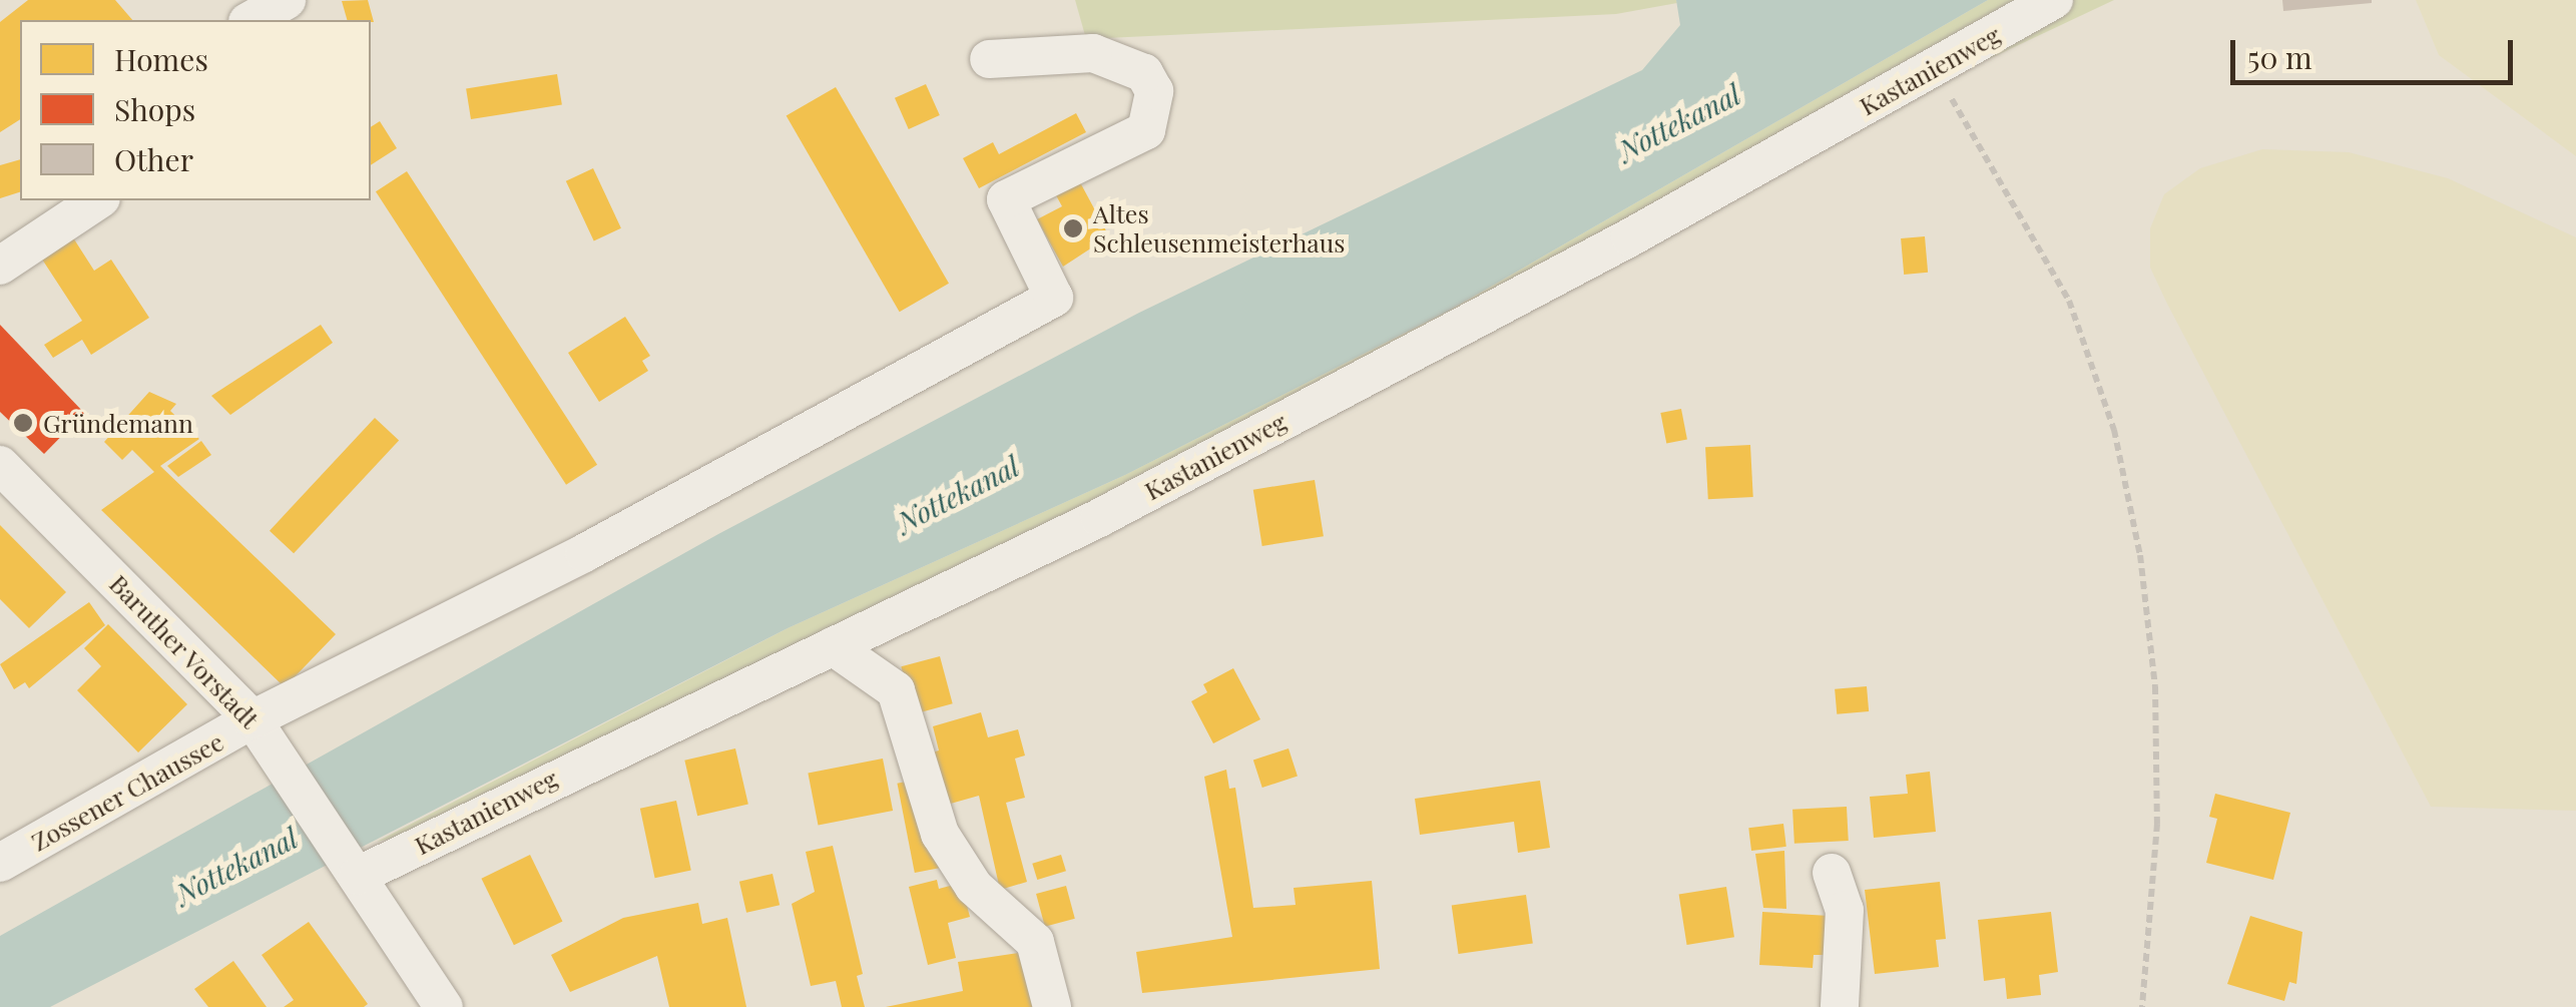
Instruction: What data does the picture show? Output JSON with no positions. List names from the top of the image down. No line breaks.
{"streets":{"street":["Kastanienweg","Baruther Vorstadt","Zossener Chaussee"]},"crossings":[["Kastanienweg","Baruther Vorstadt"],["Baruther Vorstadt","Zossener Chaussee"]],"water":["Nottekanal"],"places":["Altes Schleusenmeisterhaus","Gründemann"],"legend":["Homes","Shops","Other"],"scale_bar":"50 m"}
